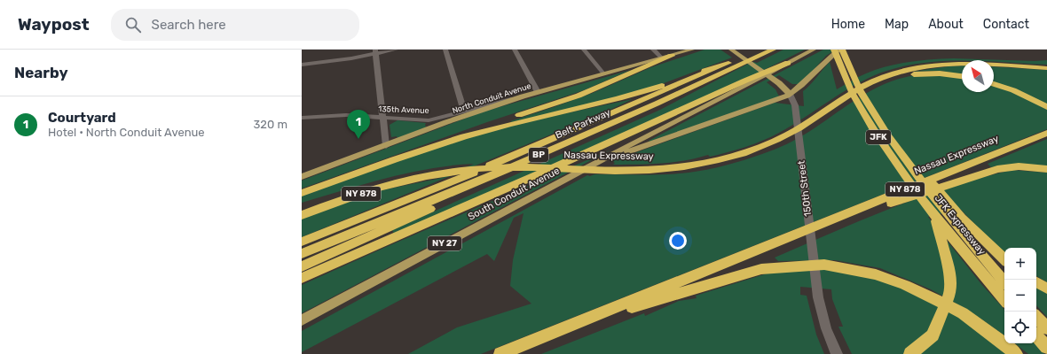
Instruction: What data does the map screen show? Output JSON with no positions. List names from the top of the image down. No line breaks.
{"streets":{"highway":["Belt Parkway","JFK","BP","Nassau Expressway","NY 878","JFK Expressway"],"main road":["North Conduit Avenue","150th Street","South Conduit Avenue","NY 27"],"street":["135th Avenue"]},"crossings":[["North Conduit Avenue","135th Avenue"]],"north":"top left","page":{"header":"Waypost","search":"Search here","nav":["Home","Map","About","Contact"],"heading":"Nearby","list":[{"mark":"1","name":"Courtyard","note":"Hotel · North Conduit Avenue","value":"320 m"}],"pins":"1","map_buttons":["+","−"]}}
